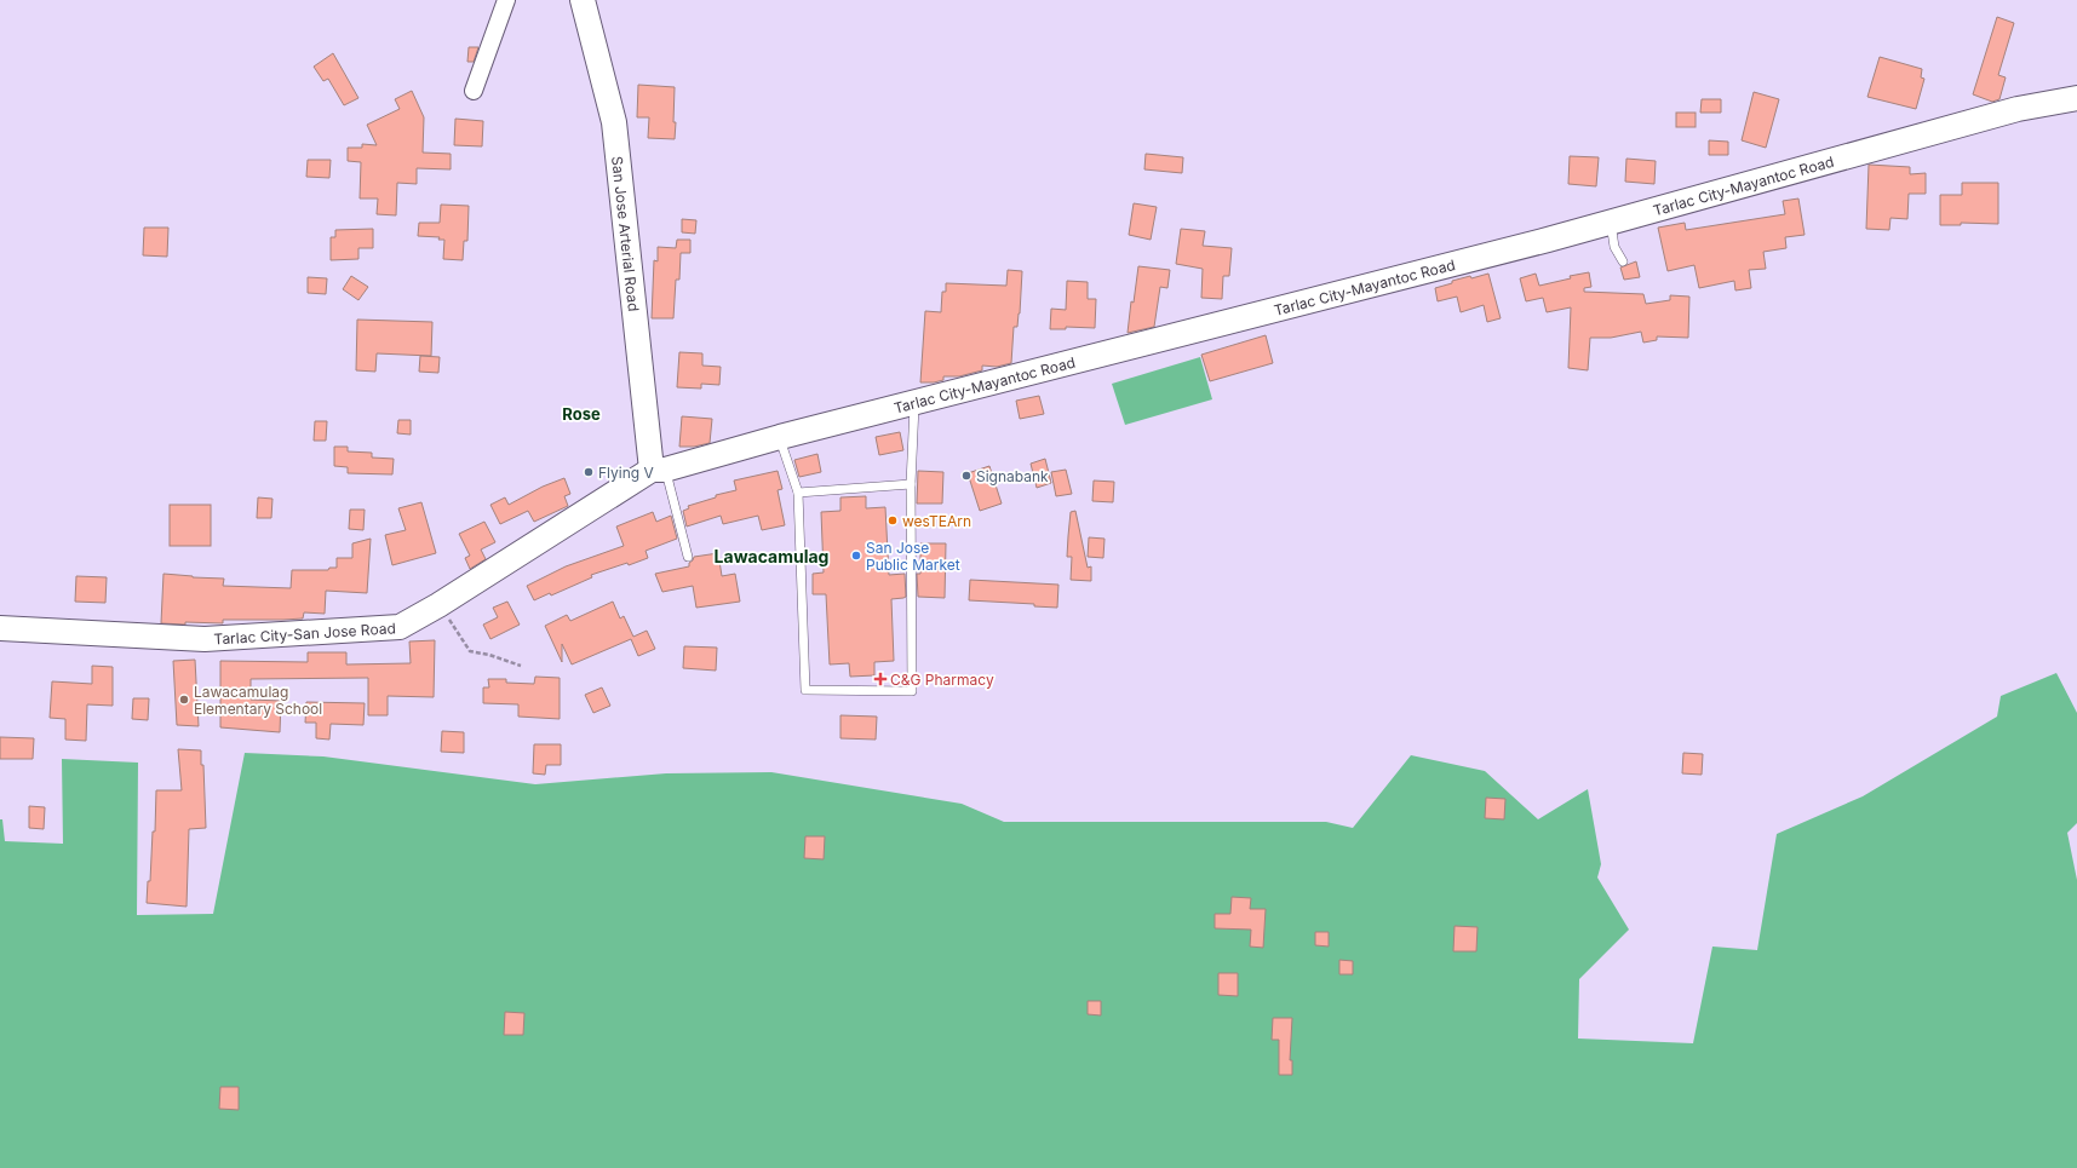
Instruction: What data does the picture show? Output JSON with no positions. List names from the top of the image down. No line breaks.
{"streets":{"main road":["Tarlac City-Mayantoc Road","San Jose Arterial Road","Tarlac City-San Jose Road"]},"crossings":[["Tarlac City-Mayantoc Road","San Jose Arterial Road"],["Tarlac City-Mayantoc Road","Tarlac City-San Jose Road"],["San Jose Arterial Road","Tarlac City-San Jose Road"]],"districts":["Rose","Lawacamulag"],"places":{"other":["Flying V","Signabank","wesTEArn","San Jose Public Market","Lawacamulag Elementary School"],"health":["C&G Pharmacy"]}}
